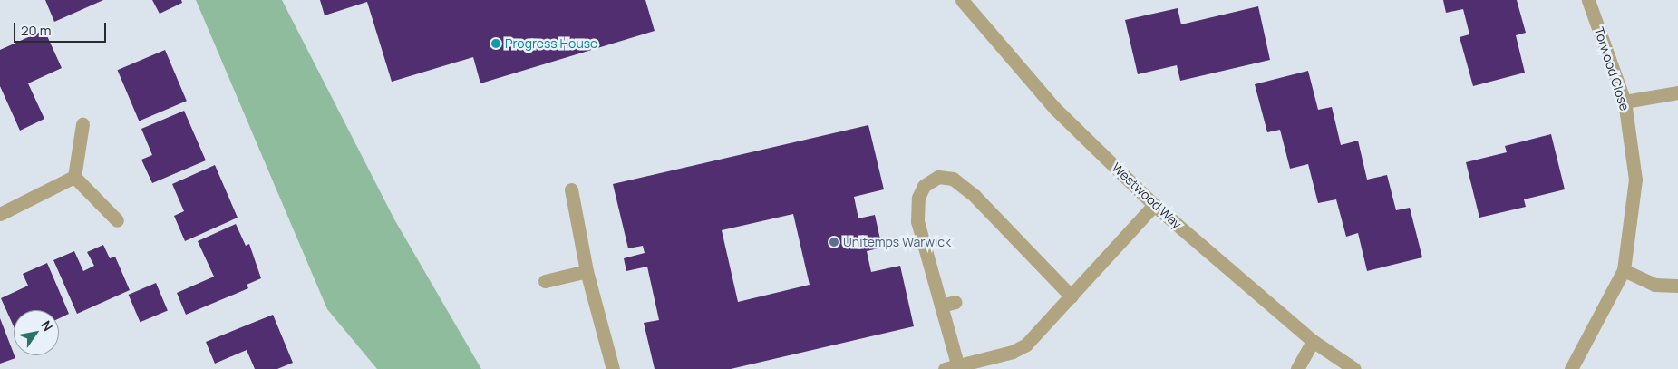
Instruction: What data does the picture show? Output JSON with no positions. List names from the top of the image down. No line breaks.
{"streets":{"street":["Torwood Close","Westwood Way"]},"places":["Progress House","Unitemps Warwick"],"scale_bar":"20 m","north":"top right"}
